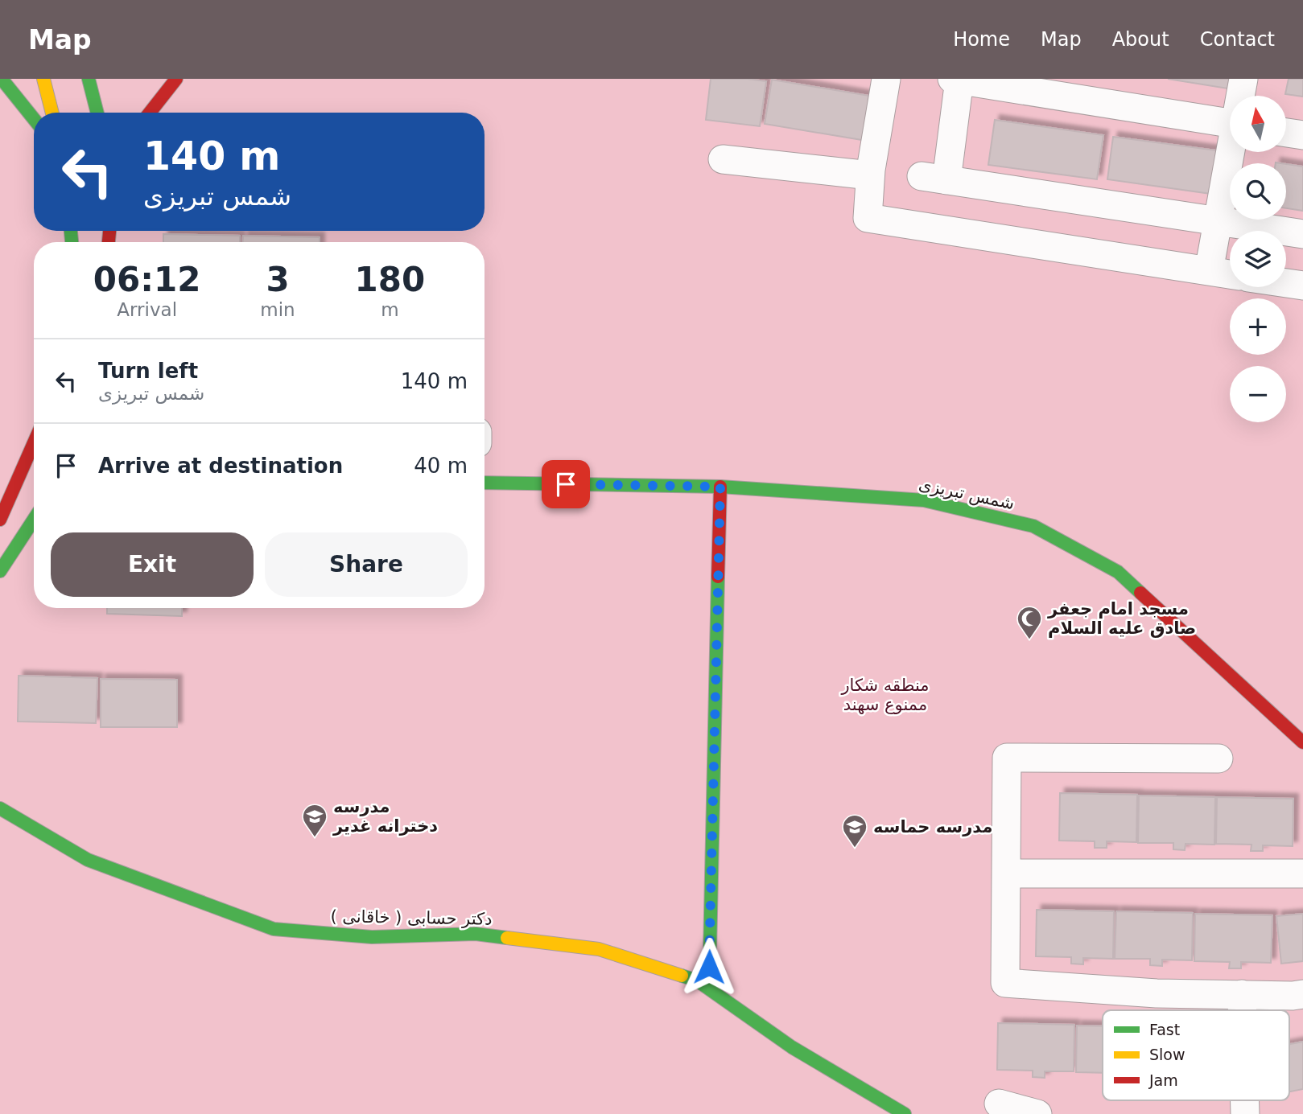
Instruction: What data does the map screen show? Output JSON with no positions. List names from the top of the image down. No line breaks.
{"streets":{"street":["شمس تبریزی","دکتر حسابی ( خاقانی )"]},"parks":["منطقه شکار ممنوع سهند"],"places":{"mosque":["مسجد امام جعفر صادق علیه السلام"],"school or university":["مدرسه دخترانه غدیر","مدرسه حماسه"]},"legend":["Fast","Slow","Jam"],"north":"top","page":{"header":"Map","nav":["Home","Map","About","Contact"],"map_buttons":["+","−"],"turn":["140 m","شمس تبریزی"],"eta":["06:12","Arrival","3","min","180","m"],"list":[{"name":"Turn left","note":"شمس تبریزی","value":"140 m"},{"name":"Arrive at destination","value":"40 m"}],"buttons":["Exit","Share"]}}
